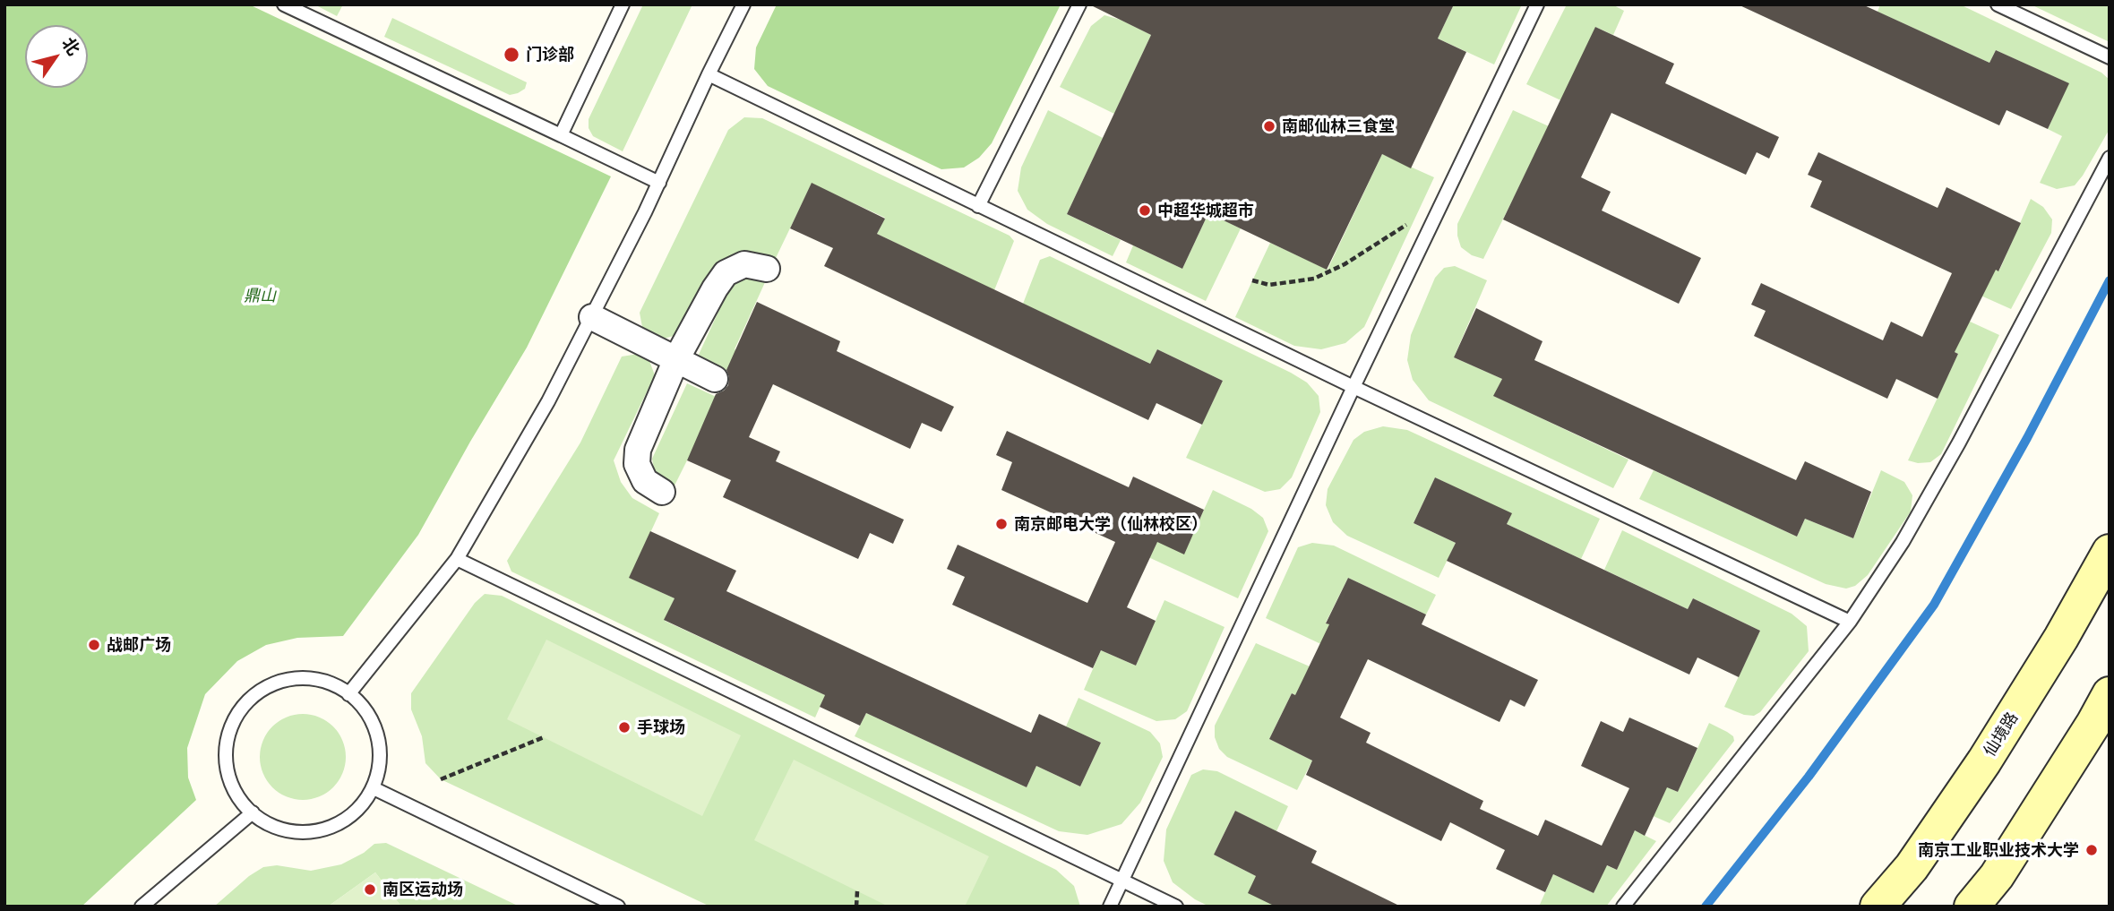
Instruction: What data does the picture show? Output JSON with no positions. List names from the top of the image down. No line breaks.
{"streets":{"main road":["仙境路"]},"parks":["鼎山"],"places":["门诊部","南邮仙林三食堂","中超华城超市","南京邮电大学（仙林校区）","战邮广场","手球场","南京工业职业技术大学","南区运动场"],"north":"top right"}
